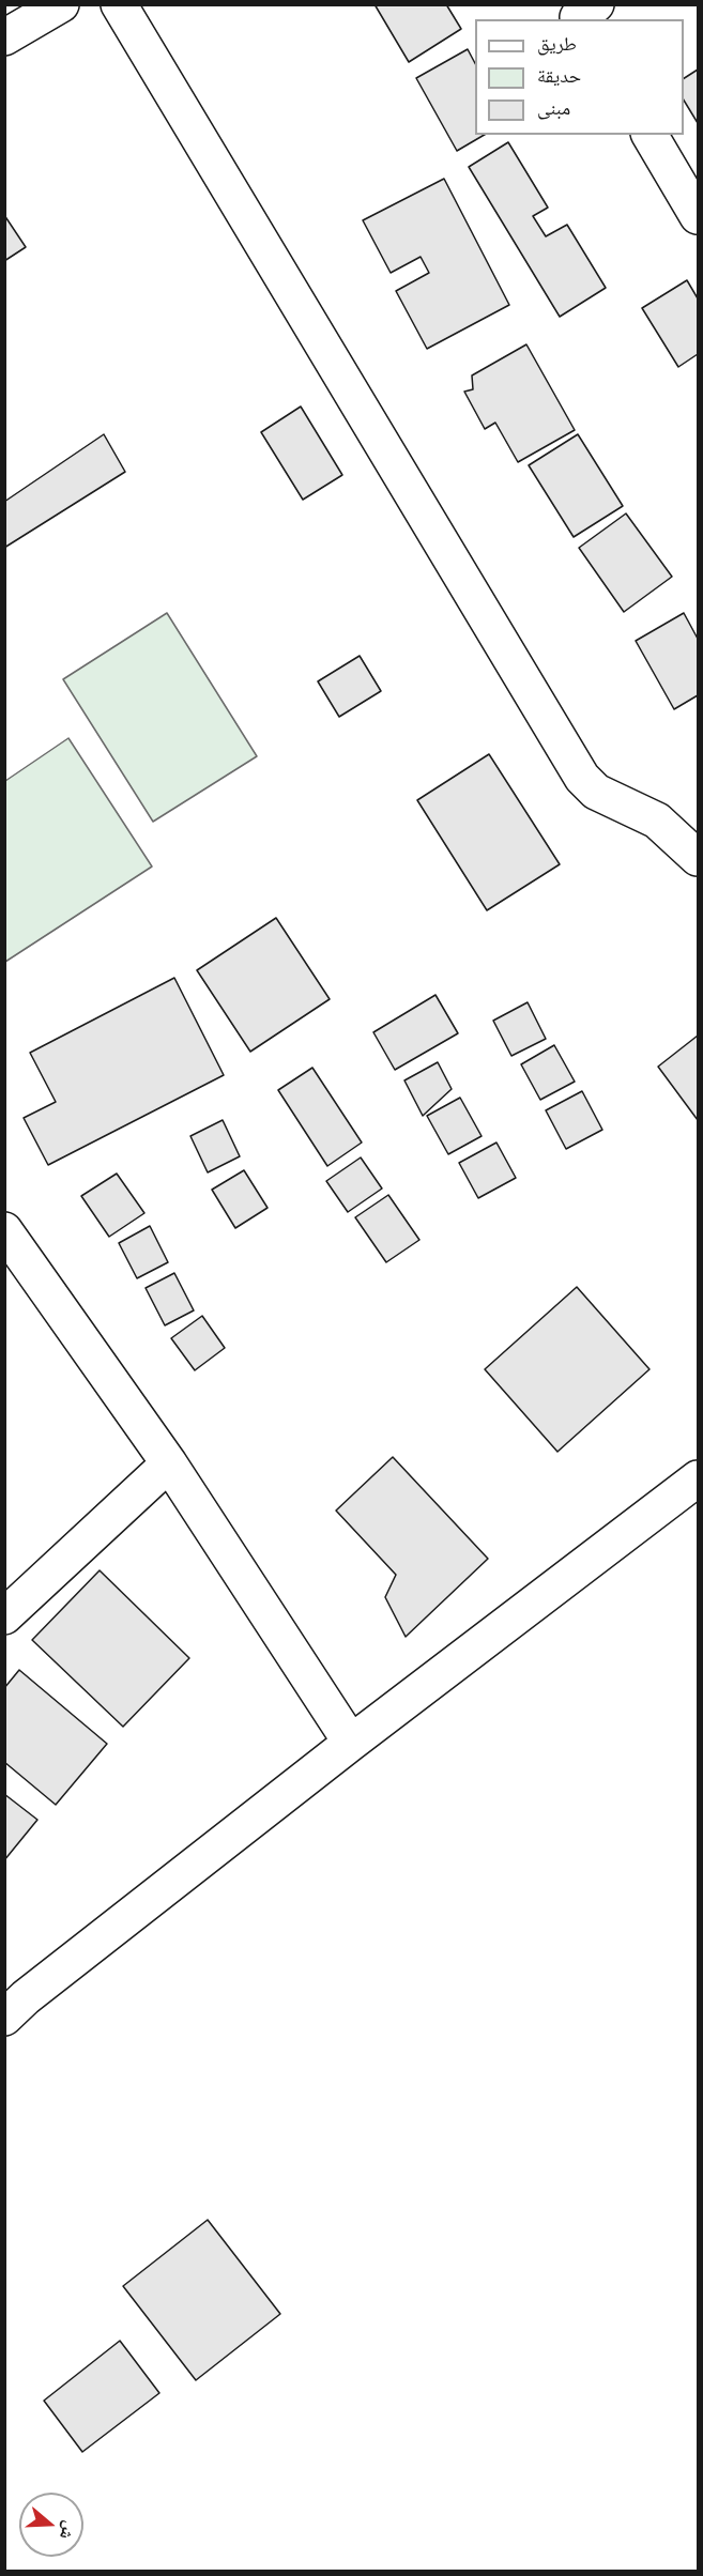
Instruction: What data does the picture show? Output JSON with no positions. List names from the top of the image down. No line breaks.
{"legend":["طريق","حديقة","مبنى"],"north":"right"}
